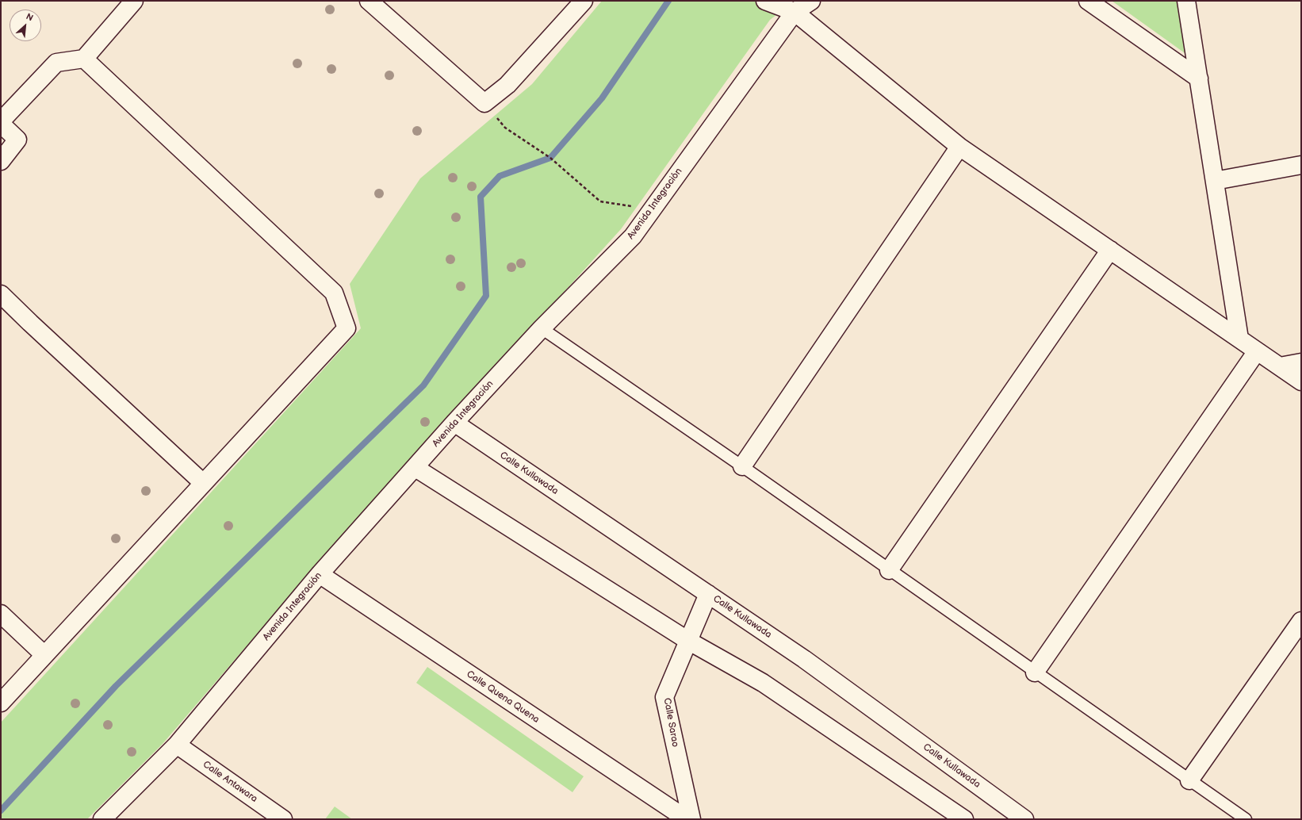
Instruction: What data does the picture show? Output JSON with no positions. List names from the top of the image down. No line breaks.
{"streets":{"street":["Avenida Integración","Calle Kullawada","Calle Quena Quena","Calle Sarao","Calle Antawara"]},"crossings":[["Avenida Integración","Calle Kullawada"],["Avenida Integración","Calle Quena Quena"],["Avenida Integración","Calle Antawara"],["Calle Kullawada","Calle Sarao"]],"north":"top right"}
